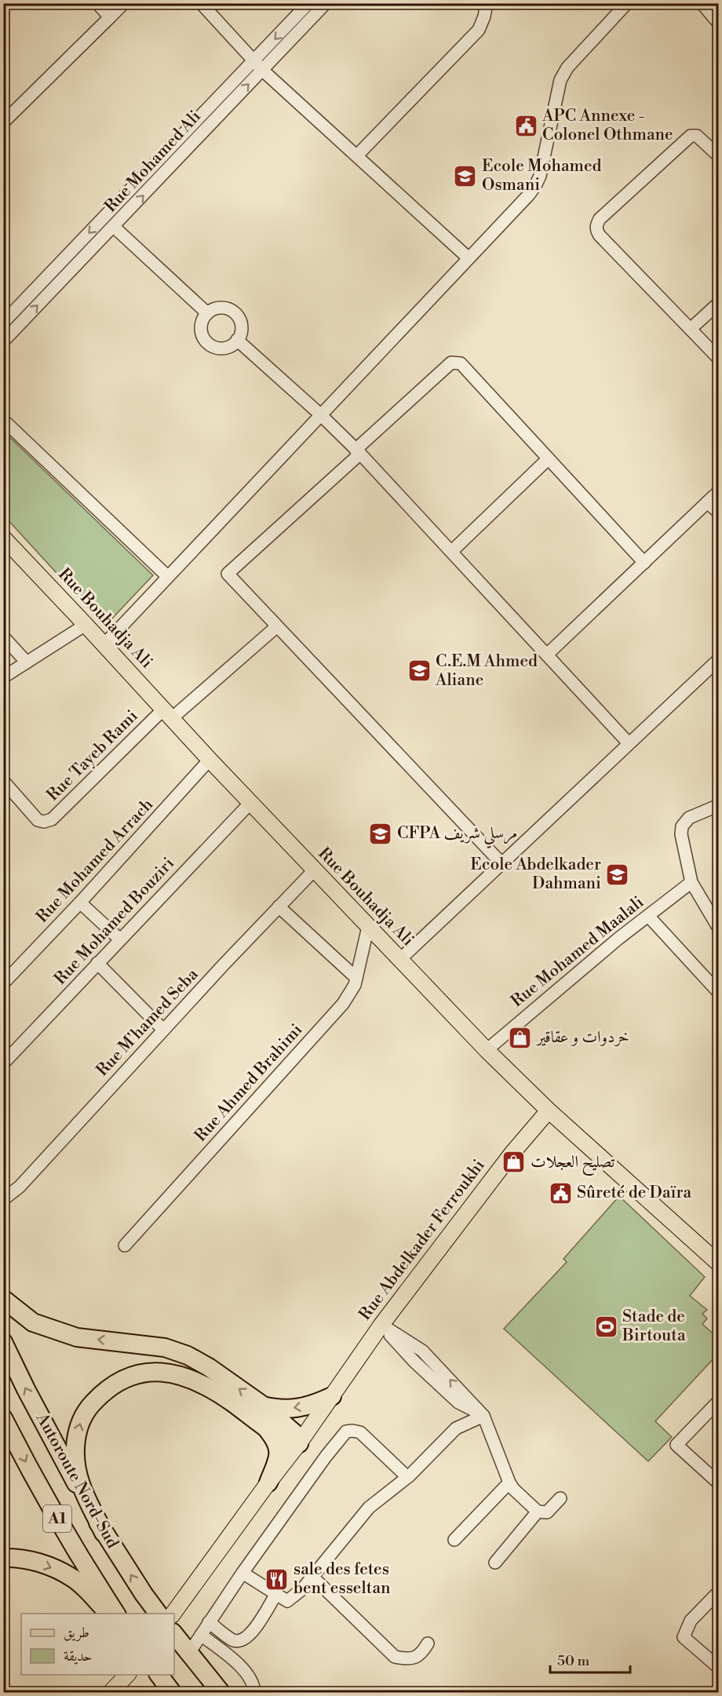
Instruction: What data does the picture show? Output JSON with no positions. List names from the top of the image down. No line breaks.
{"streets":{"highway":["Autoroute Nord-Sud","A1"],"main road":["Rue Bouhadja Ali","Rue Abdelkader Ferroukhi"],"street":["Rue Mohamed Ali","Rue Tayeb Rami","Rue Mohamed Arrach","Rue Mohamed Bouziri","Rue Mohamed Maalali","Rue M'hamed Seba","Rue Ahmed Brahimi"]},"crossings":[["Rue Bouhadja Ali","Rue Tayeb Rami"],["Rue Bouhadja Ali","Rue Mohamed Arrach"],["Rue Bouhadja Ali","Rue Mohamed Bouziri"],["Rue Bouhadja Ali","Rue Mohamed Maalali"],["Rue Bouhadja Ali","Rue M'hamed Seba"],["Rue Bouhadja Ali","Rue Ahmed Brahimi"],["Rue Bouhadja Ali","Rue Abdelkader Ferroukhi"]],"places":{"public building":["APC Annexe - Colonel Othmane","Sûreté de Daïra"],"school or university":["Ecole Mohamed Osmani","C.E.M Ahmed Aliane","CFPA مرسلي شريف","Ecole Abdelkader Dahmani"],"shop":["خردوات و عقاقير","تصليح العجلات"],"sports":["Stade de Birtouta"],"restaurant":["sale des fetes bent esseltan"]},"legend":["طريق","حديقة"],"scale_bar":"50 m"}
